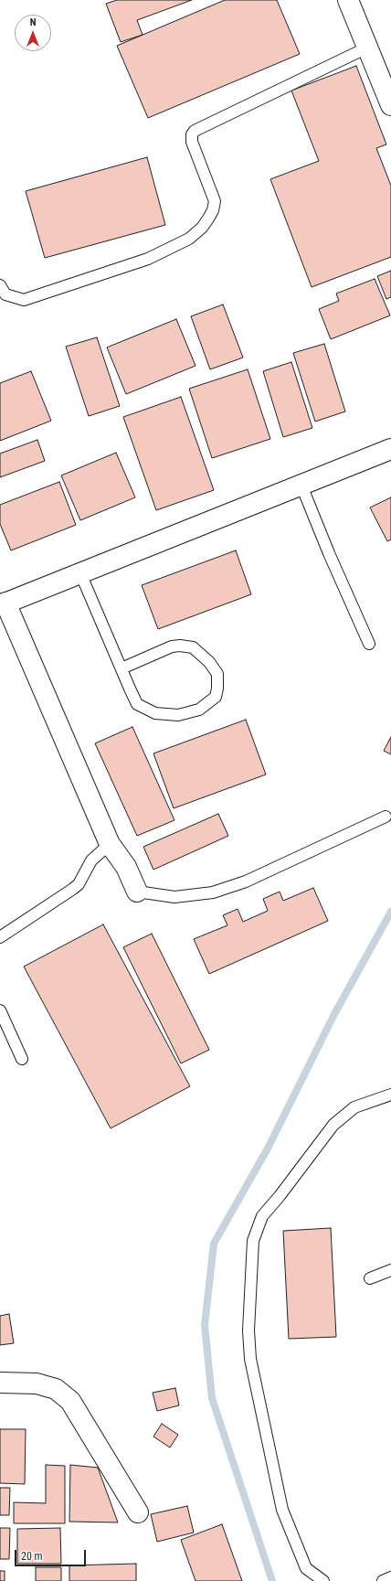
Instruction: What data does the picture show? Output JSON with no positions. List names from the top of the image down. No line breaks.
{"scale_bar":"20 m","north":"top"}
